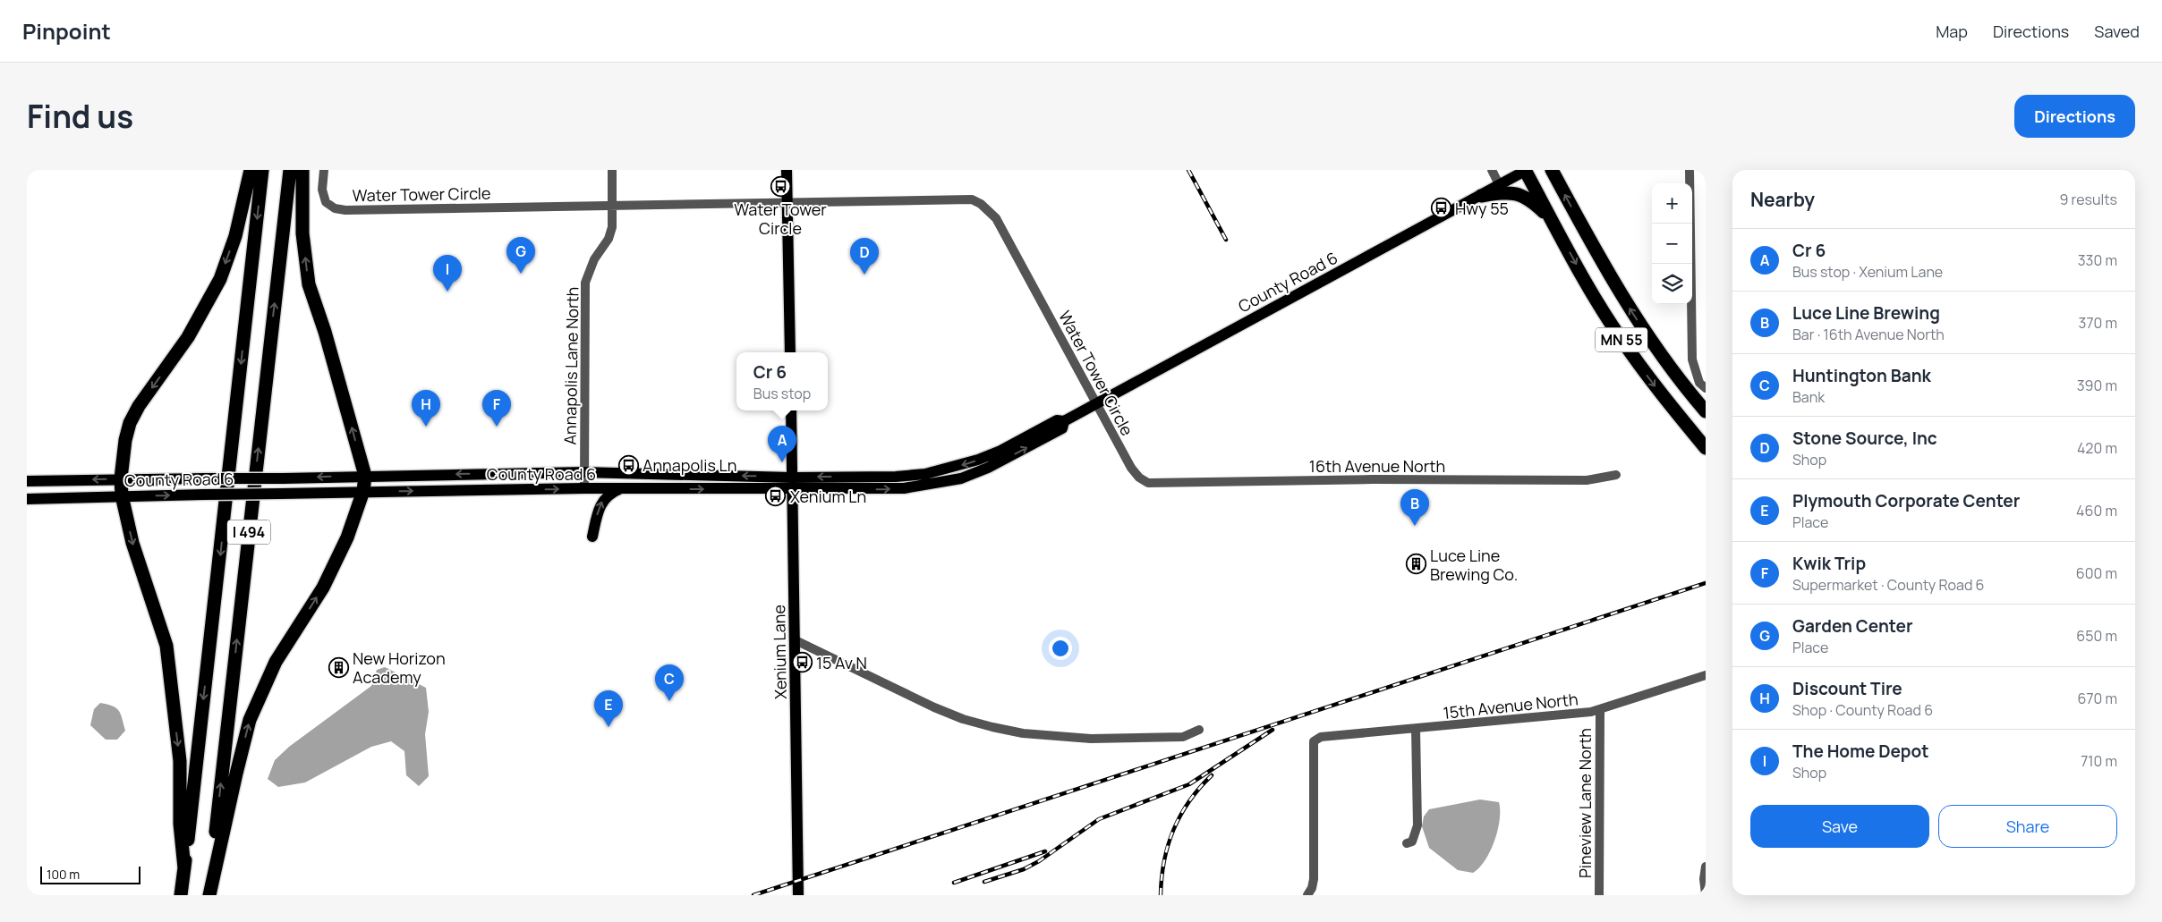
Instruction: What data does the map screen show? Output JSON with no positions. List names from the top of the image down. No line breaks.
{"streets":{"highway":["MN 55","I 494"],"main road":["County Road 6","Xenium Lane"],"street":["Water Tower Circle","Annapolis Lane North","16th Avenue North","15th Avenue North","Pineview Lane North"]},"crossings":[["Water Tower Circle","County Road 6"],["Water Tower Circle","Annapolis Lane North"],["Water Tower Circle","16th Avenue North"],["County Road 6","MN 55"],["County Road 6","Annapolis Lane North"],["County Road 6","Xenium Lane"],["15th Avenue North","Pineview Lane North"]],"places":{"bus stop":["Water Tower Circle","Hwy 55","Annapolis Ln","Xenium Ln","15 Av N"],"building":["Luce Line Brewing Co.","New Horizon Academy"]},"scale_bar":"100 m","page":{"header":"Pinpoint","nav":["Map","Directions","Saved"],"title":"Find us","buttons":["Directions",["Save","Share"]],"heading":["Nearby","9 results"],"map_buttons":["+","−"],"list":[{"mark":"A","name":"Cr 6","note":"Bus stop · Xenium Lane","value":"330 m"},{"mark":"B","name":"Luce Line Brewing","note":"Bar · 16th Avenue North","value":"370 m"},{"mark":"C","name":"Huntington Bank","note":"Bank","value":"390 m"},{"mark":"D","name":"Stone Source, Inc","note":"Shop","value":"420 m"},{"mark":"E","name":"Plymouth Corporate Center","note":"Place","value":"460 m"},{"mark":"F","name":"Kwik Trip","note":"Supermarket · County Road 6","value":"600 m"},{"mark":"G","name":"Garden Center","note":"Place","value":"650 m"},{"mark":"H","name":"Discount Tire","note":"Shop · County Road 6","value":"670 m"},{"mark":"I","name":"The Home Depot","note":"Shop","value":"710 m"}],"pins":["G","D","I","F","H","A","B","C","E"],"popup":["Cr 6","Bus stop"],"scale":"100 m"}}
